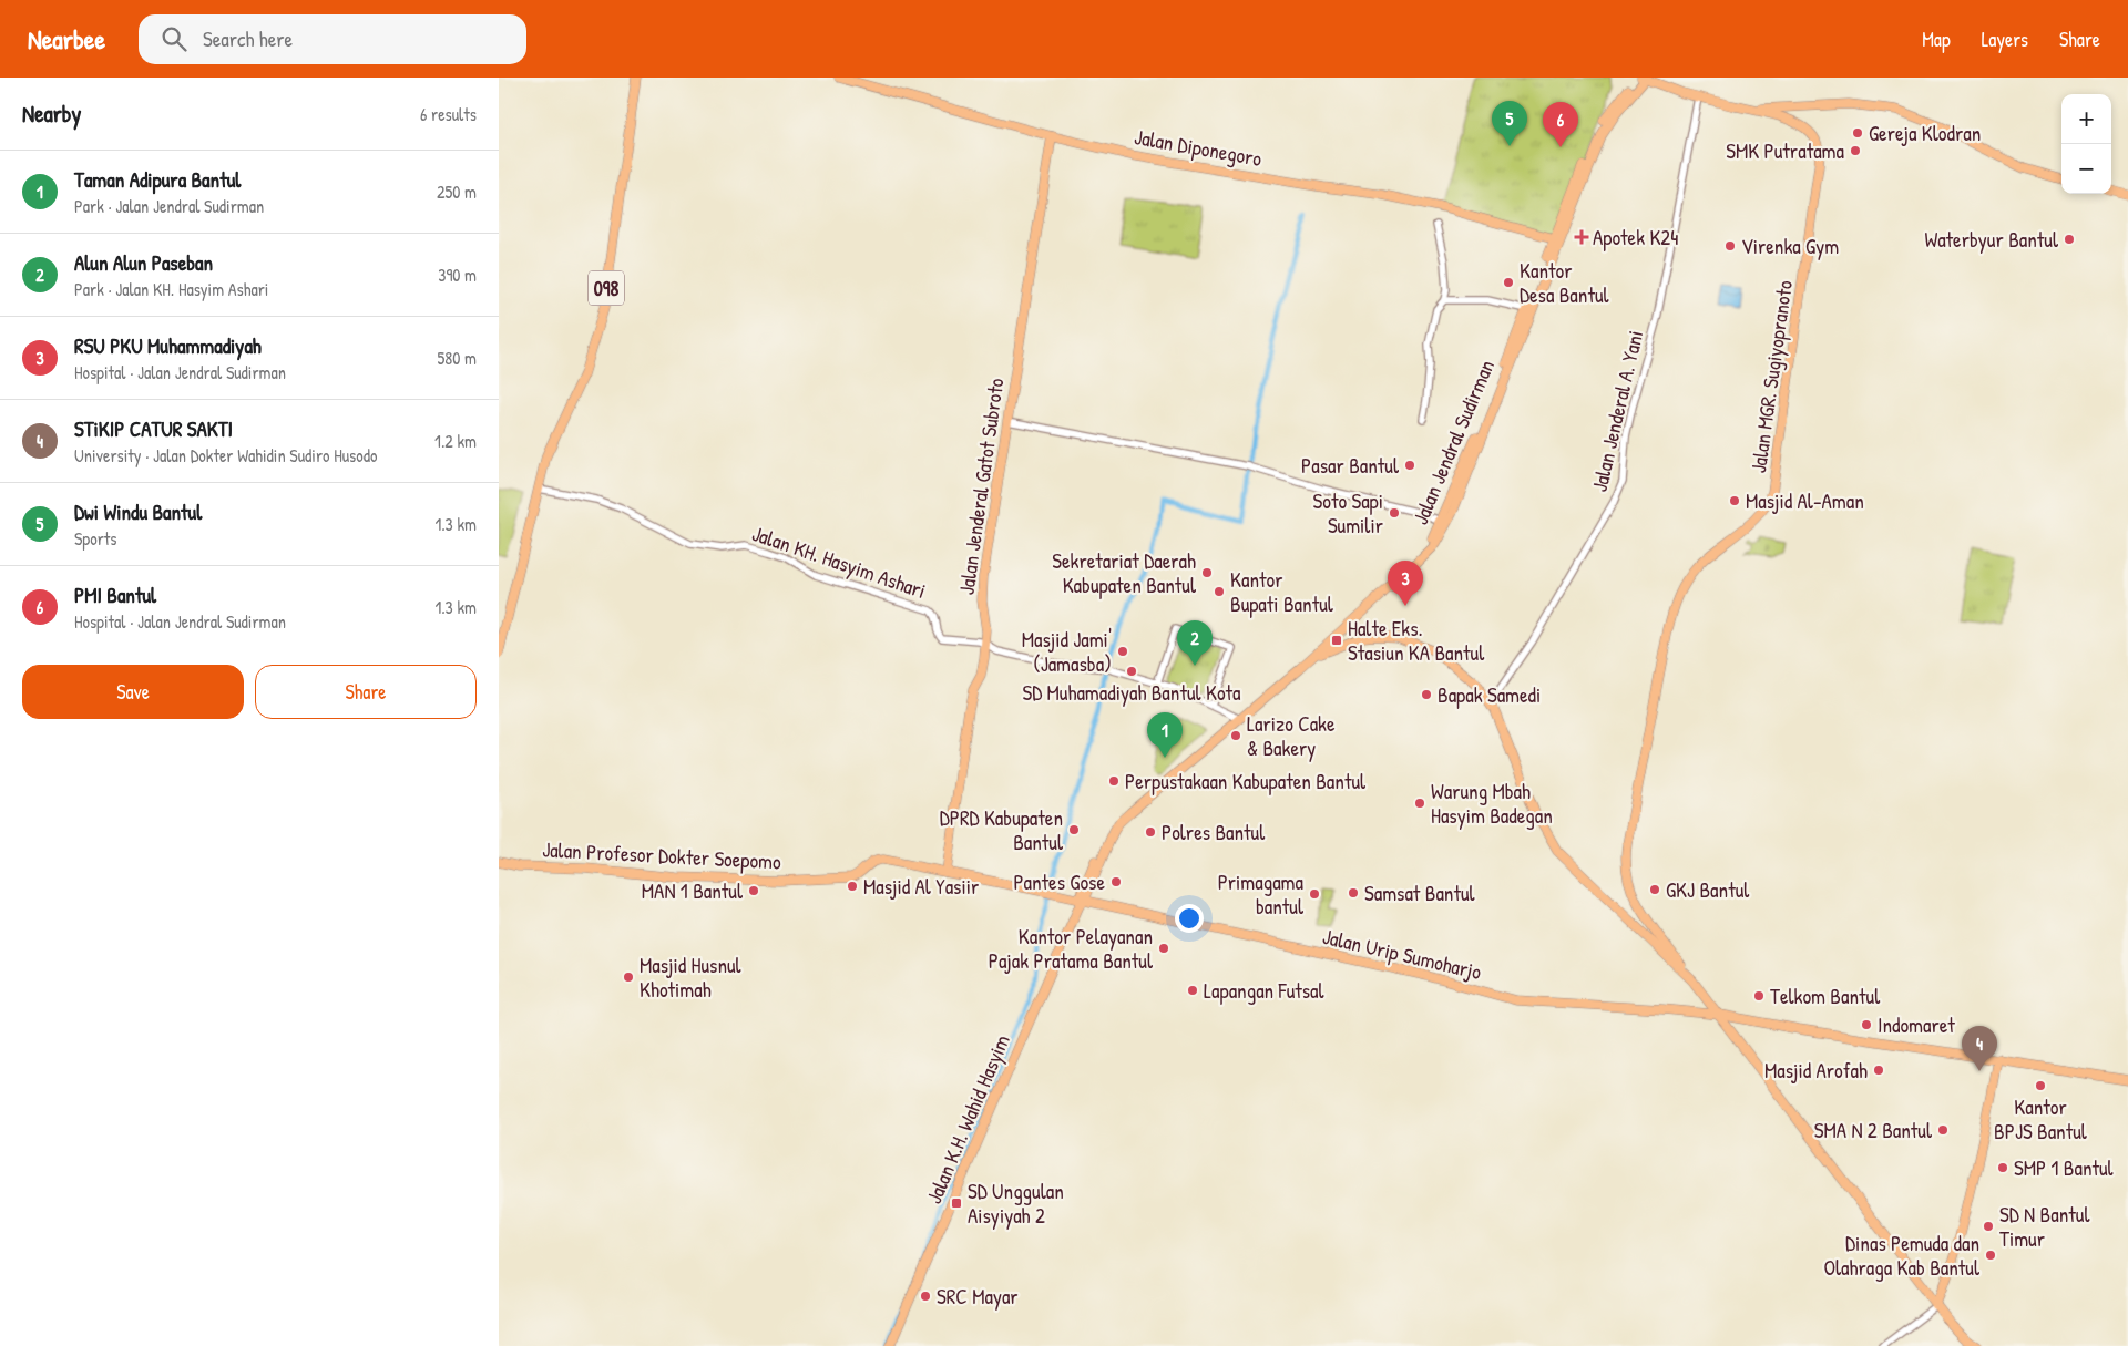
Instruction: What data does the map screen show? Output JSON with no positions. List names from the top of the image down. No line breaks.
{"streets":{"main road":["Jalan Diponegoro","098","Jalan MGR. Sugiyopranoto","Jalan Jendral Sudirman","Jalan Jenderal Gatot Subroto","Jalan Profesor Dokter Soepomo","Jalan Urip Sumoharjo","Jalan K.H. Wahid Hasyim"],"street":["Jalan Jenderal A. Yani","Jalan KH. Hasyim Ashari"]},"crossings":[["Jalan Diponegoro","Jalan Jendral Sudirman"],["Jalan Diponegoro","Jalan Jenderal Gatot Subroto"],["098","Jalan KH. Hasyim Ashari"],["Jalan Jendral Sudirman","Jalan KH. Hasyim Ashari"],["Jalan Jendral Sudirman","Jalan Profesor Dokter Soepomo"],["Jalan Jendral Sudirman","Jalan Urip Sumoharjo"],["Jalan Jendral Sudirman","Jalan K.H. Wahid Hasyim"],["Jalan Jenderal Gatot Subroto","Jalan KH. Hasyim Ashari"],["Jalan Jenderal Gatot Subroto","Jalan Profesor Dokter Soepomo"],["Jalan Profesor Dokter Soepomo","Jalan Urip Sumoharjo"],["Jalan Profesor Dokter Soepomo","Jalan K.H. Wahid Hasyim"],["Jalan Urip Sumoharjo","Jalan K.H. Wahid Hasyim"]],"places":{"other":["Gereja Klodran","SMK Putratama","Waterbyur Bantul","Virenka Gym","Kantor Desa Bantul","Pasar Bantul","Masjid Al-Aman","Soto Sapi Sumilir","Sekretariat Daerah Kabupaten Bantul","Kantor Bupati Bantul","Masjid Jami' (Jamasba)","SD Muhamadiyah Bantul Kota","Bapak Samedi","Larizo Cake & Bakery","Perpustakaan Kabupaten Bantul","Warung Mbah Hasyim Badegan","DPRD Kabupaten Bantul","Polres Bantul","Pantes Gose","Masjid Al Yasiir","GKJ Bantul","MAN 1 Bantul","Samsat Bantul","Primagama bantul","Kantor Pelayanan Pajak Pratama Bantul","Masjid Husnul Khotimah","Lapangan Futsal","Telkom Bantul","Indomaret","Masjid Arofah","Kantor BPJS Bantul","SMA N 2 Bantul","SMP 1 Bantul","SD N Bantul Timur","Dinas Pemuda dan Olahraga Kab Bantul","SRC Mayar"],"health":["Apotek K24"],"transit":["Halte Eks. Stasiun KA Bantul","SD Unggulan Aisyiyah 2"]},"page":{"header":"Nearbee","search":"Search here","nav":["Map","Layers","Share"],"heading":["Nearby","6 results"],"map_buttons":["+","−"],"pins":["5","6","3","2","1","4"],"list":[{"mark":"1","name":"Taman Adipura Bantul","note":"Park · Jalan Jendral Sudirman","value":"250 m"},{"mark":"2","name":"Alun Alun Paseban","note":"Park · Jalan KH. Hasyim Ashari","value":"390 m"},{"mark":"3","name":"RSU PKU Muhammadiyah","note":"Hospital · Jalan Jendral Sudirman","value":"580 m"},{"mark":"4","name":"STiKIP CATUR SAKTI","note":"University · Jalan Dokter Wahidin Sudiro Husodo","value":"1.2 km"},{"mark":"5","name":"Dwi Windu Bantul","note":"Sports","value":"1.3 km"},{"mark":"6","name":"PMI Bantul","note":"Hospital · Jalan Jendral Sudirman","value":"1.3 km"}],"buttons":["Save","Share"]}}
